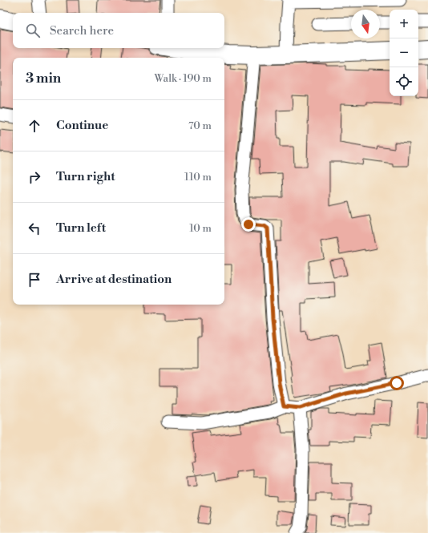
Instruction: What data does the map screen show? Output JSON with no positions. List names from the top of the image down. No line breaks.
{"north":"bottom","page":{"map_buttons":["+","−"],"search":"Search here","heading":["3 min","Walk · 190 m"],"list":[["Continue","70 m"],["Turn right","110 m"],["Turn left","10 m"],"Arrive at destination"]}}
